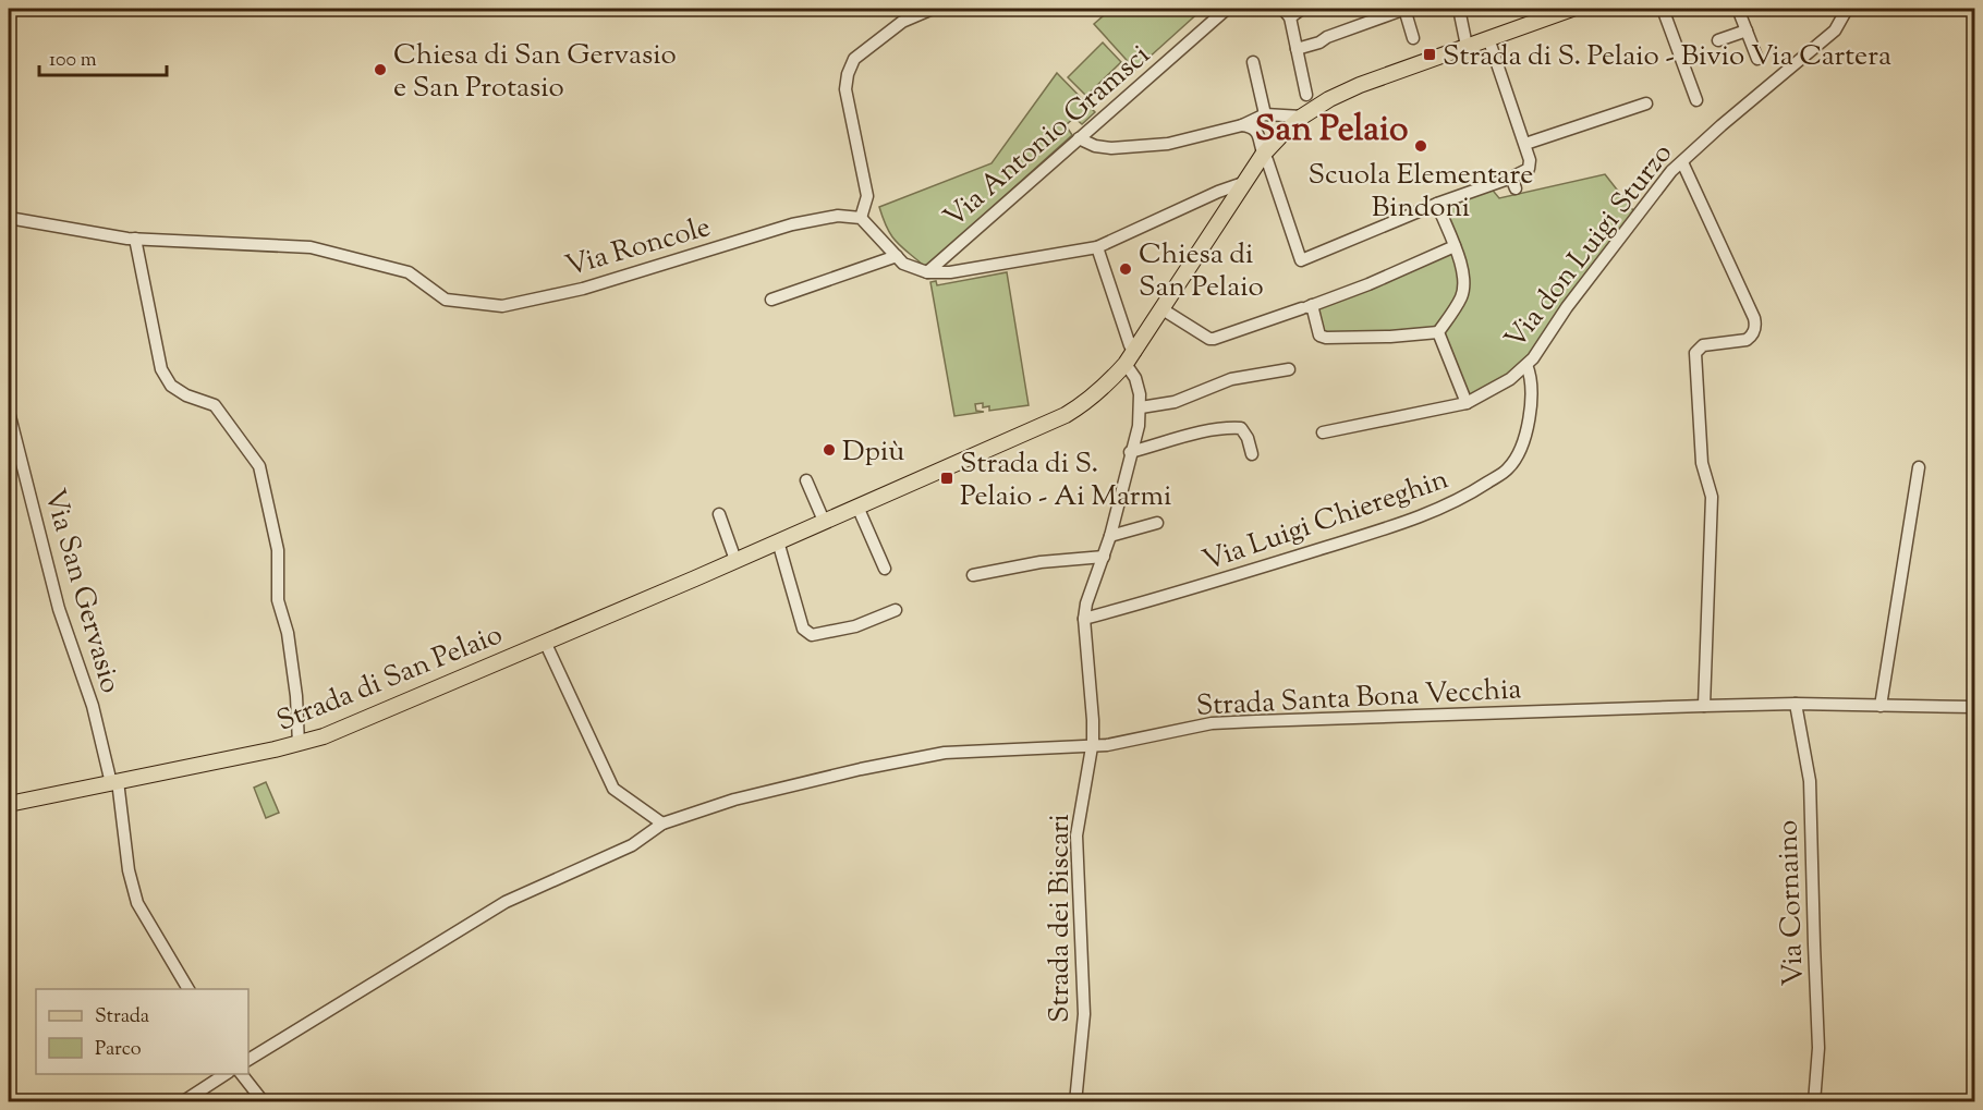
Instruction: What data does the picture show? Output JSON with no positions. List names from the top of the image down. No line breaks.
{"streets":{"main road":["Strada di San Pelaio"],"street":["Via Antonio Gramsci","Via Roncole","Via don Luigi Sturzo","Via Luigi Chiereghin","Via San Gervasio","Strada Santa Bona Vecchia","Via Cornaino","Strada dei Biscari"]},"crossings":[["Via don Luigi Sturzo","Via Luigi Chiereghin"],["Via Luigi Chiereghin","Strada dei Biscari"],["Via San Gervasio","Strada di San Pelaio"],["Strada Santa Bona Vecchia","Via Cornaino"],["Strada Santa Bona Vecchia","Strada dei Biscari"]],"districts":["San Pelaio"],"places":{"transit":["Strada di S. Pelaio - Bivio Via Cartera","Strada di S. Pelaio - Ai Marmi"],"other":["Chiesa di San Gervasio e San Protasio","Scuola Elementare Bindoni","Chiesa di San Pelaio","Dpiù"]},"legend":["Strada","Parco"],"scale_bar":"100 m"}
